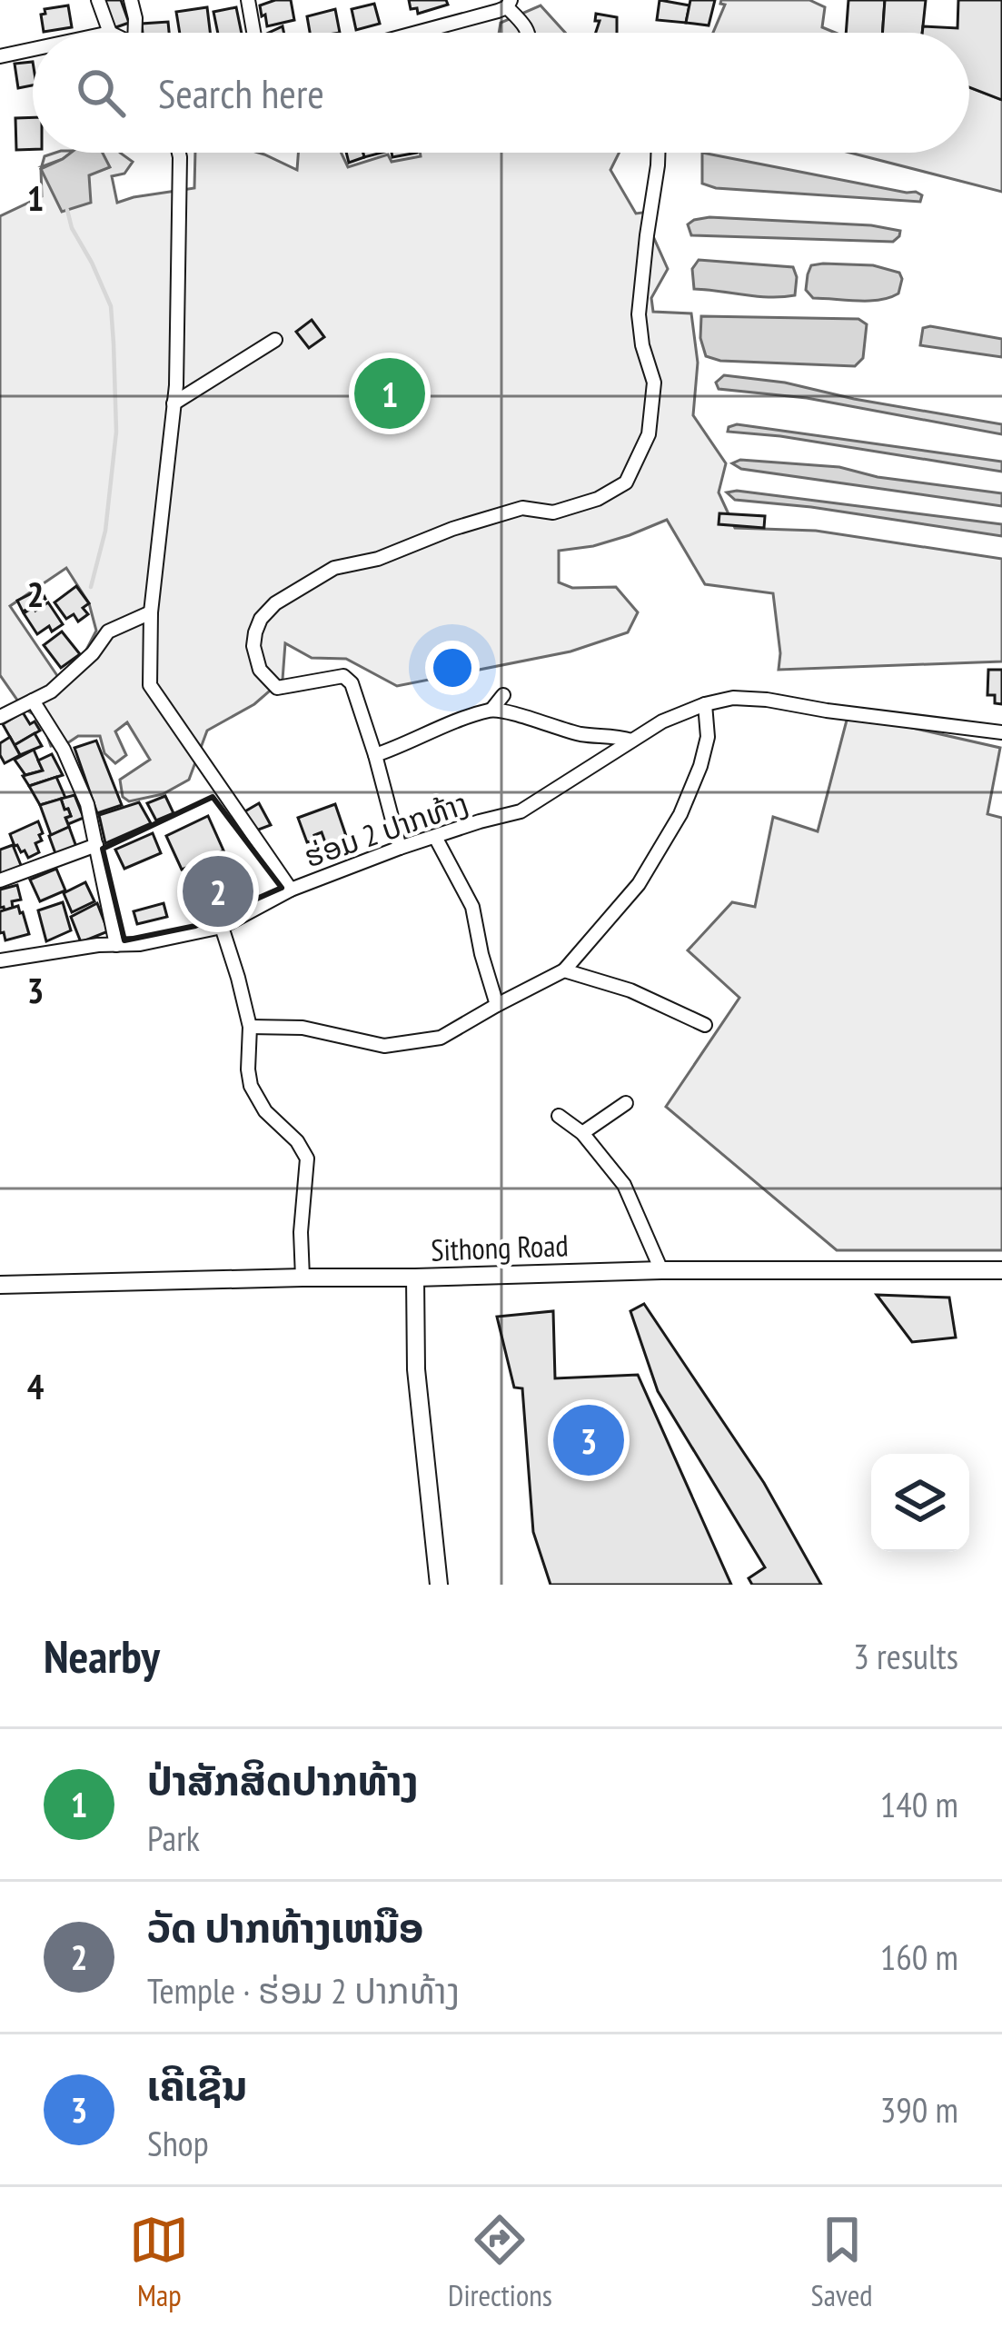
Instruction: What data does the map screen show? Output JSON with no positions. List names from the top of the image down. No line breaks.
{"streets":{"main road":["Sithong Road"],"street":["ຮ່ອມ 2 ປາກທ້າງ"]},"page":{"search":"Search here","pins":["1","2","3"],"heading":["Nearby","3 results"],"list":[{"mark":"1","name":"ປ່າສັກສິດປາກທ້າງ","note":"Park","value":"140 m"},{"mark":"2","name":"ວັດ ປາກທ້າງເຫນືອ","note":"Temple · ຮ່ອມ 2 ປາກທ້າງ","value":"160 m"},{"mark":"3","name":"ເຄີເຊີນ","note":"Shop","value":"390 m"}],"nav":["Map","Directions","Saved"]},"grid":{"rows":["1","2","3","4"]}}
